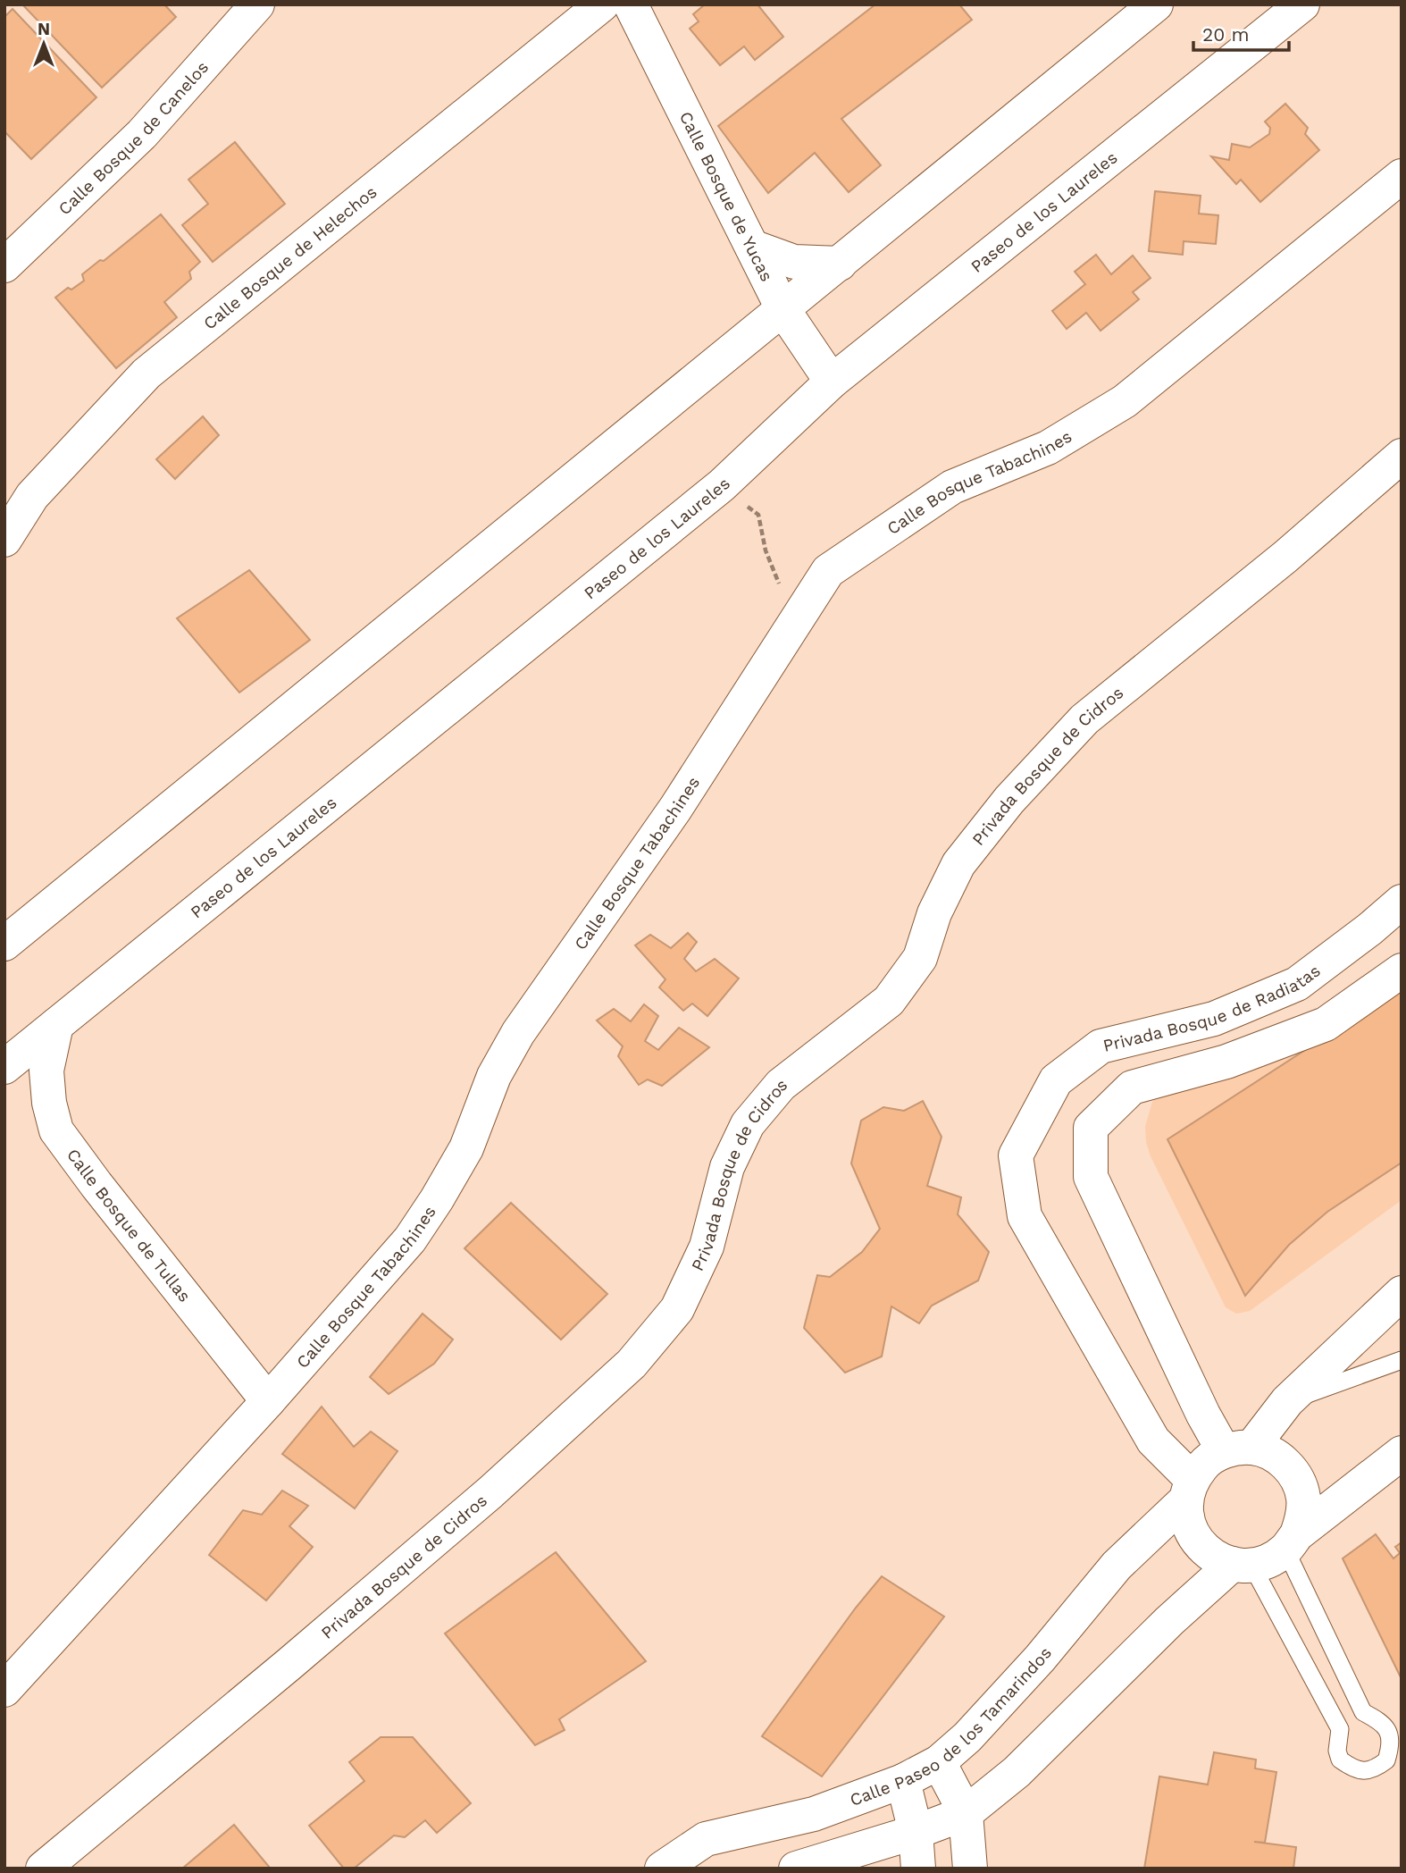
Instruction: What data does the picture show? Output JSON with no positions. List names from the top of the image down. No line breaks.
{"streets":{"street":["Calle Bosque de Canelos","Calle Bosque de Yucas","Paseo de los Laureles","Calle Bosque de Helechos","Calle Bosque Tabachines","Privada Bosque de Cidros","Privada Bosque de Radiatas","Calle Bosque de Tullas","Calle Paseo de los Tamarindos"]},"crossings":[["Calle Bosque de Yucas","Paseo de los Laureles"],["Paseo de los Laureles","Calle Bosque de Tullas"],["Calle Bosque Tabachines","Calle Bosque de Tullas"],["Privada Bosque de Radiatas","Calle Paseo de los Tamarindos"]],"scale_bar":"20 m","north":"top"}
